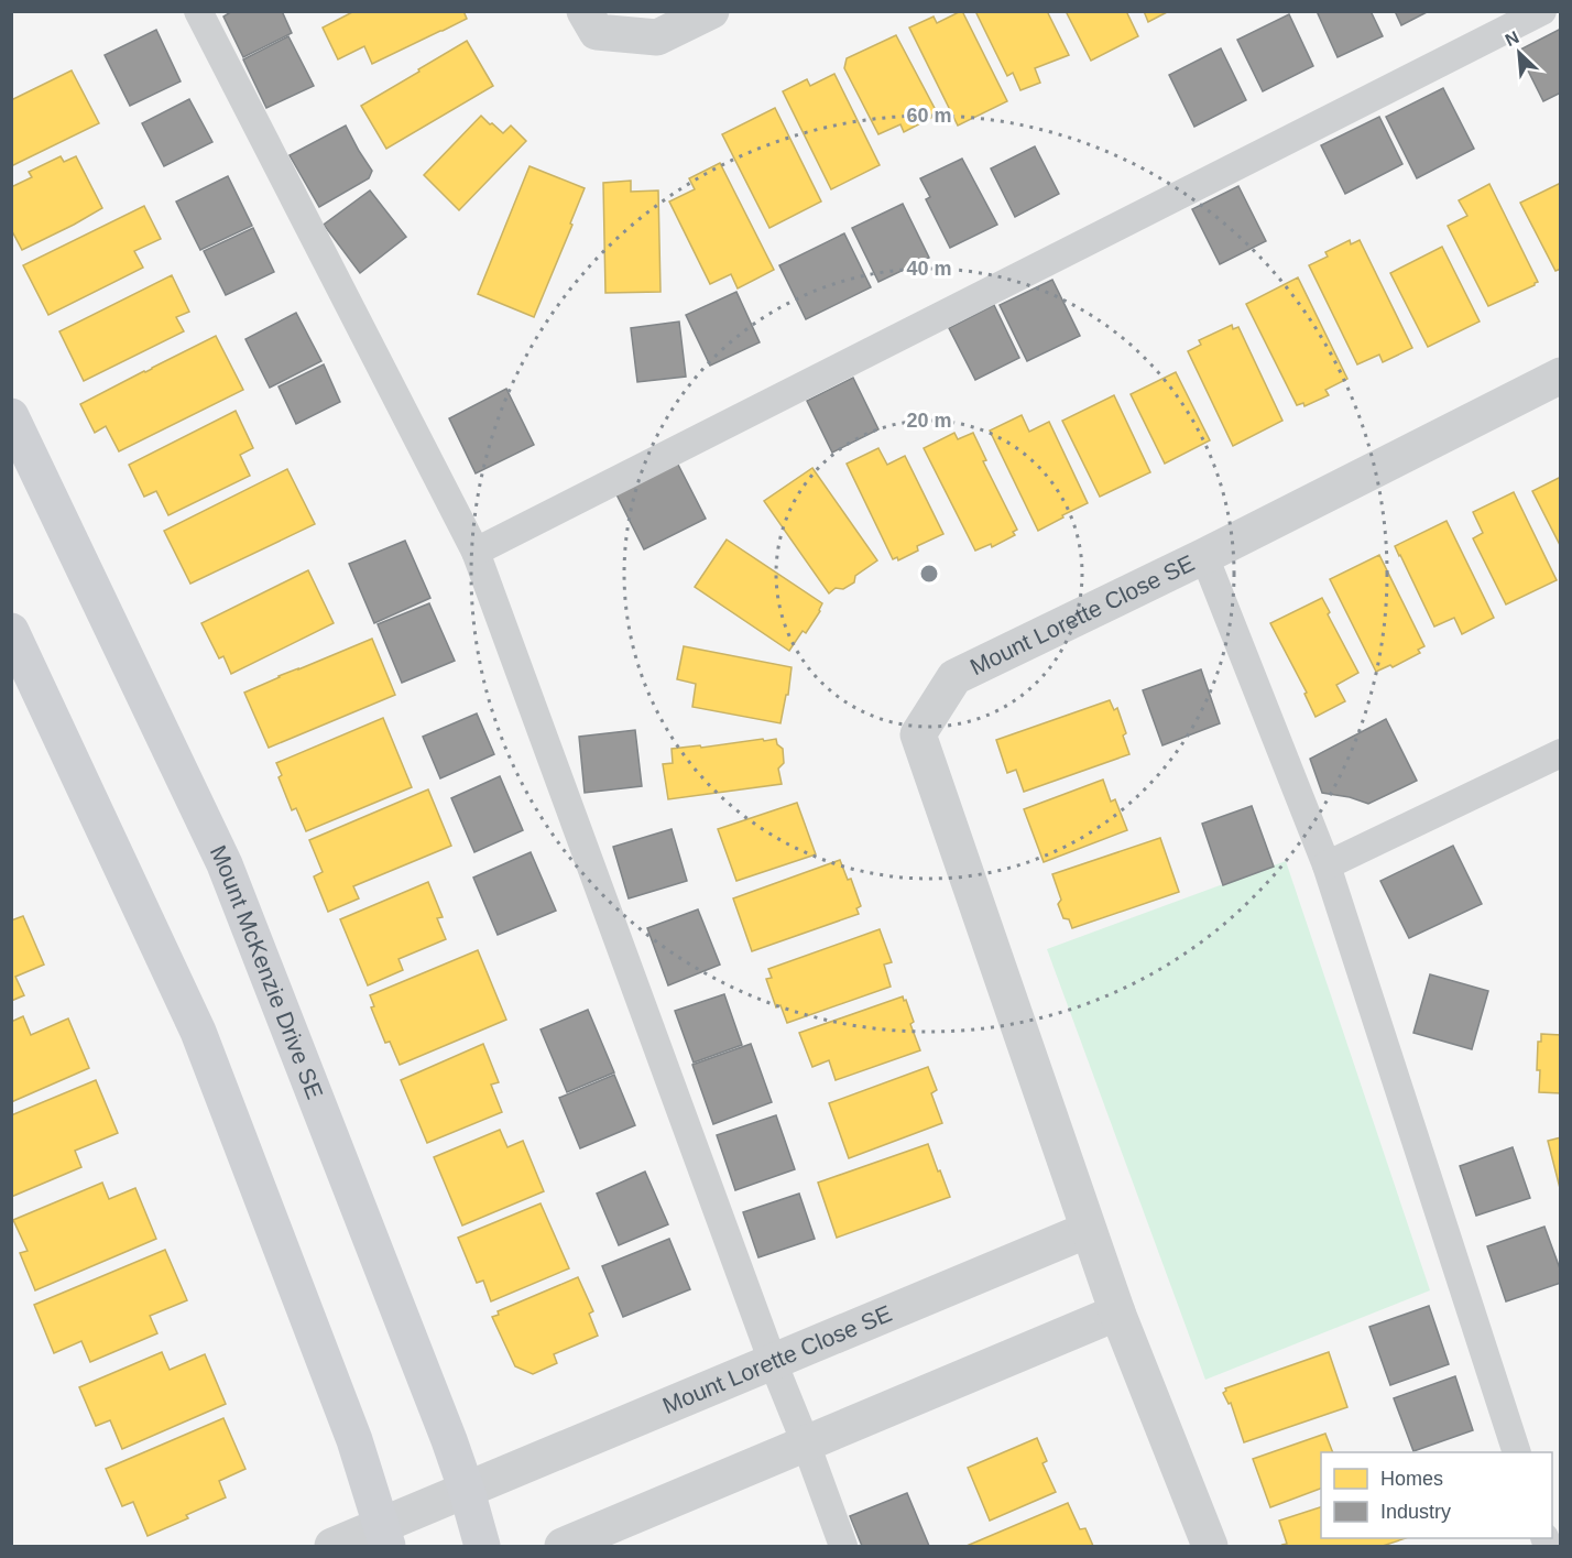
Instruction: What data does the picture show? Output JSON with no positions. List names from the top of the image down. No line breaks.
{"streets":{"street":["Mount Lorette Close SE","Mount McKenzie Drive SE"]},"crossings":[["Mount Lorette Close SE","Mount McKenzie Drive SE"]],"legend":["Homes","Industry"],"north":"top left","rings":["60 m","40 m","20 m"]}
